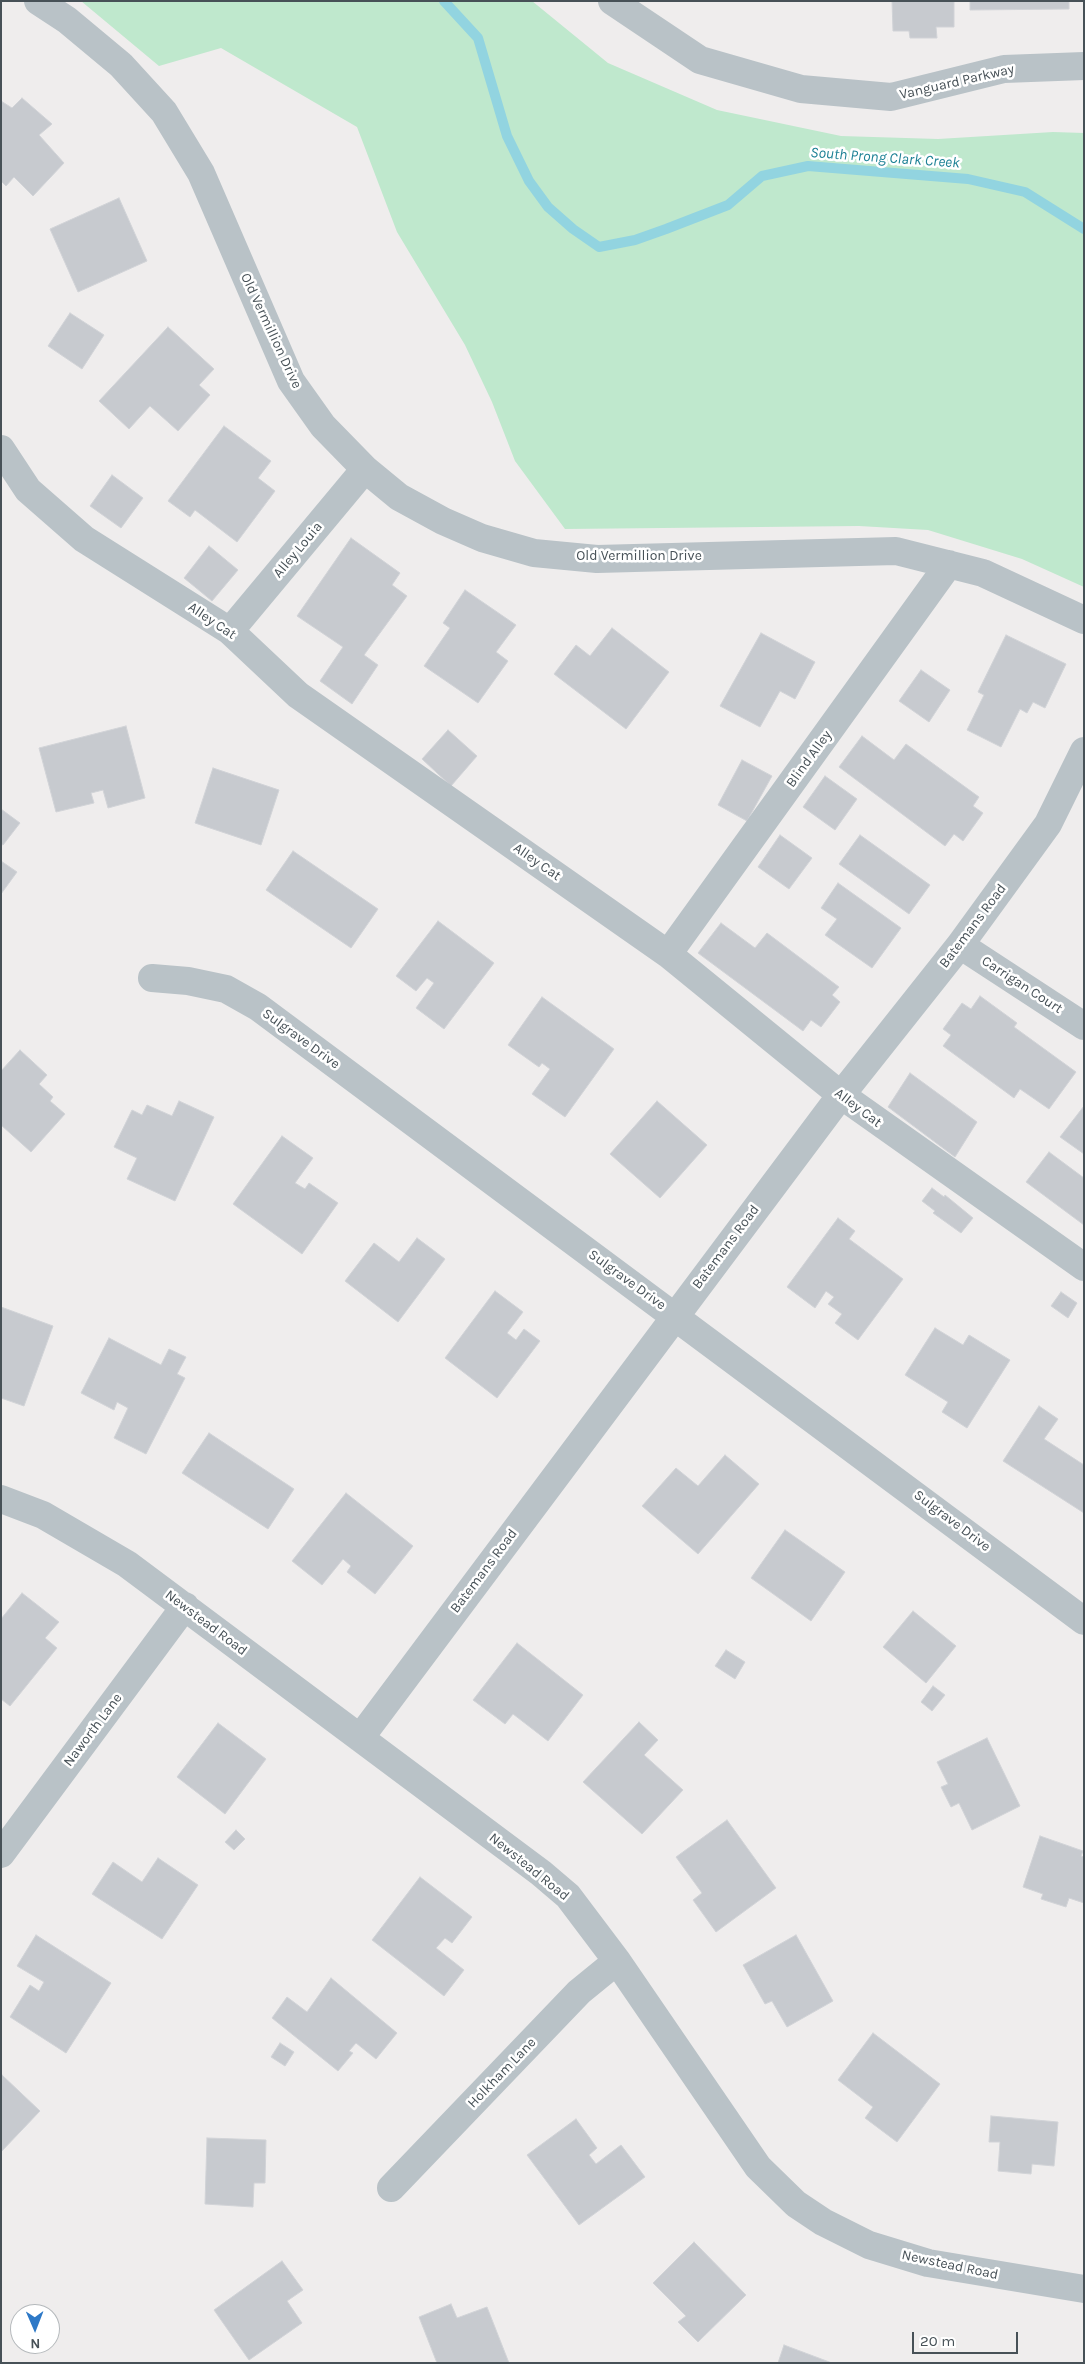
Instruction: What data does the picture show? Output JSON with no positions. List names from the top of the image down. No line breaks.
{"streets":{"street":["Vanguard Parkway","Old Vermillion Drive","Alley Louia","Alley Cat","Blind Alley","Batemans Road","Carrigan Court","Sulgrave Drive","Newstead Road","Naworth Lane","Holkham Lane"]},"crossings":[["Old Vermillion Drive","Alley Louia"],["Old Vermillion Drive","Blind Alley"],["Alley Louia","Alley Cat"],["Alley Cat","Blind Alley"],["Alley Cat","Batemans Road"],["Batemans Road","Carrigan Court"],["Batemans Road","Sulgrave Drive"],["Batemans Road","Newstead Road"],["Newstead Road","Naworth Lane"],["Newstead Road","Holkham Lane"]],"water":["South Prong Clark Creek"],"scale_bar":"20 m","north":"bottom"}
